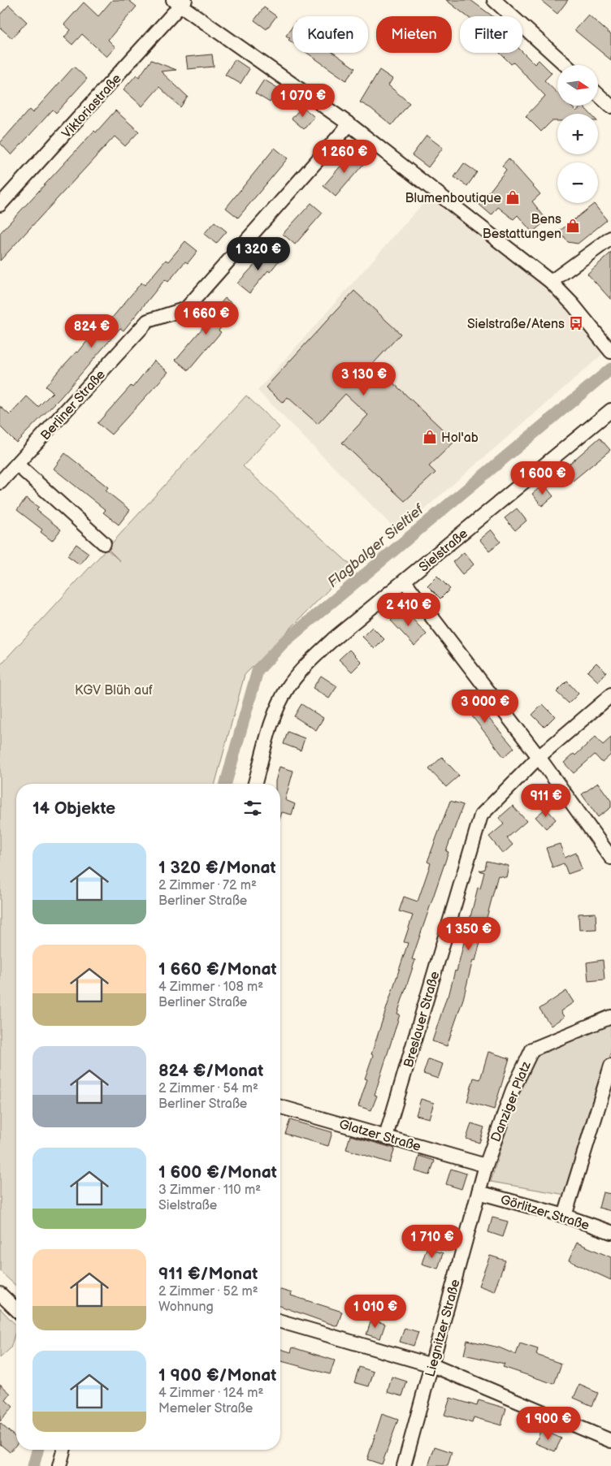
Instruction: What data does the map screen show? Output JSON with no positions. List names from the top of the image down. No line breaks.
{"streets":{"street":["Viktoriastraße","Berliner Straße","Sielstraße","Breslauer Straße","Danziger Platz","Glatzer Straße","Görlitzer Straße","Liegnitzer Straße"]},"crossings":[["Breslauer Straße","Glatzer Straße"],["Danziger Platz","Glatzer Straße"],["Danziger Platz","Liegnitzer Straße"],["Glatzer Straße","Liegnitzer Straße"],["Görlitzer Straße","Liegnitzer Straße"]],"water":["Flagbalger Sieltief"],"parks":["KGV Blüh auf"],"places":{"shop":["Blumenboutique","Bens Bestattungen","Hol'ab"],"bus stop":["Sielstraße/Atens"]},"north":"right","page":{"chip":["Kaufen","Mieten","Filter"],"map_buttons":["+","−"],"price":["1 070 €","1 260 €","1 320 €","1 660 €","824 €","3 130 €","1 600 €","2 410 €","3 000 €","911 €","1 350 €","1 710 €","1 010 €","1 900 €"],"heading":"14 Objekte","list":[{"name":"1 320 €/Monat","note":"2 Zimmer · 72 m² · Berliner Straße"},{"name":"1 660 €/Monat","note":"4 Zimmer · 108 m² · Berliner Straße"},{"name":"824 €/Monat","note":"2 Zimmer · 54 m² · Berliner Straße"},{"name":"1 600 €/Monat","note":"3 Zimmer · 110 m² · Sielstraße"},{"name":"911 €/Monat","note":"2 Zimmer · 52 m² · Wohnung"},{"name":"1 900 €/Monat","note":"4 Zimmer · 124 m² · Memeler Straße"}]}}
